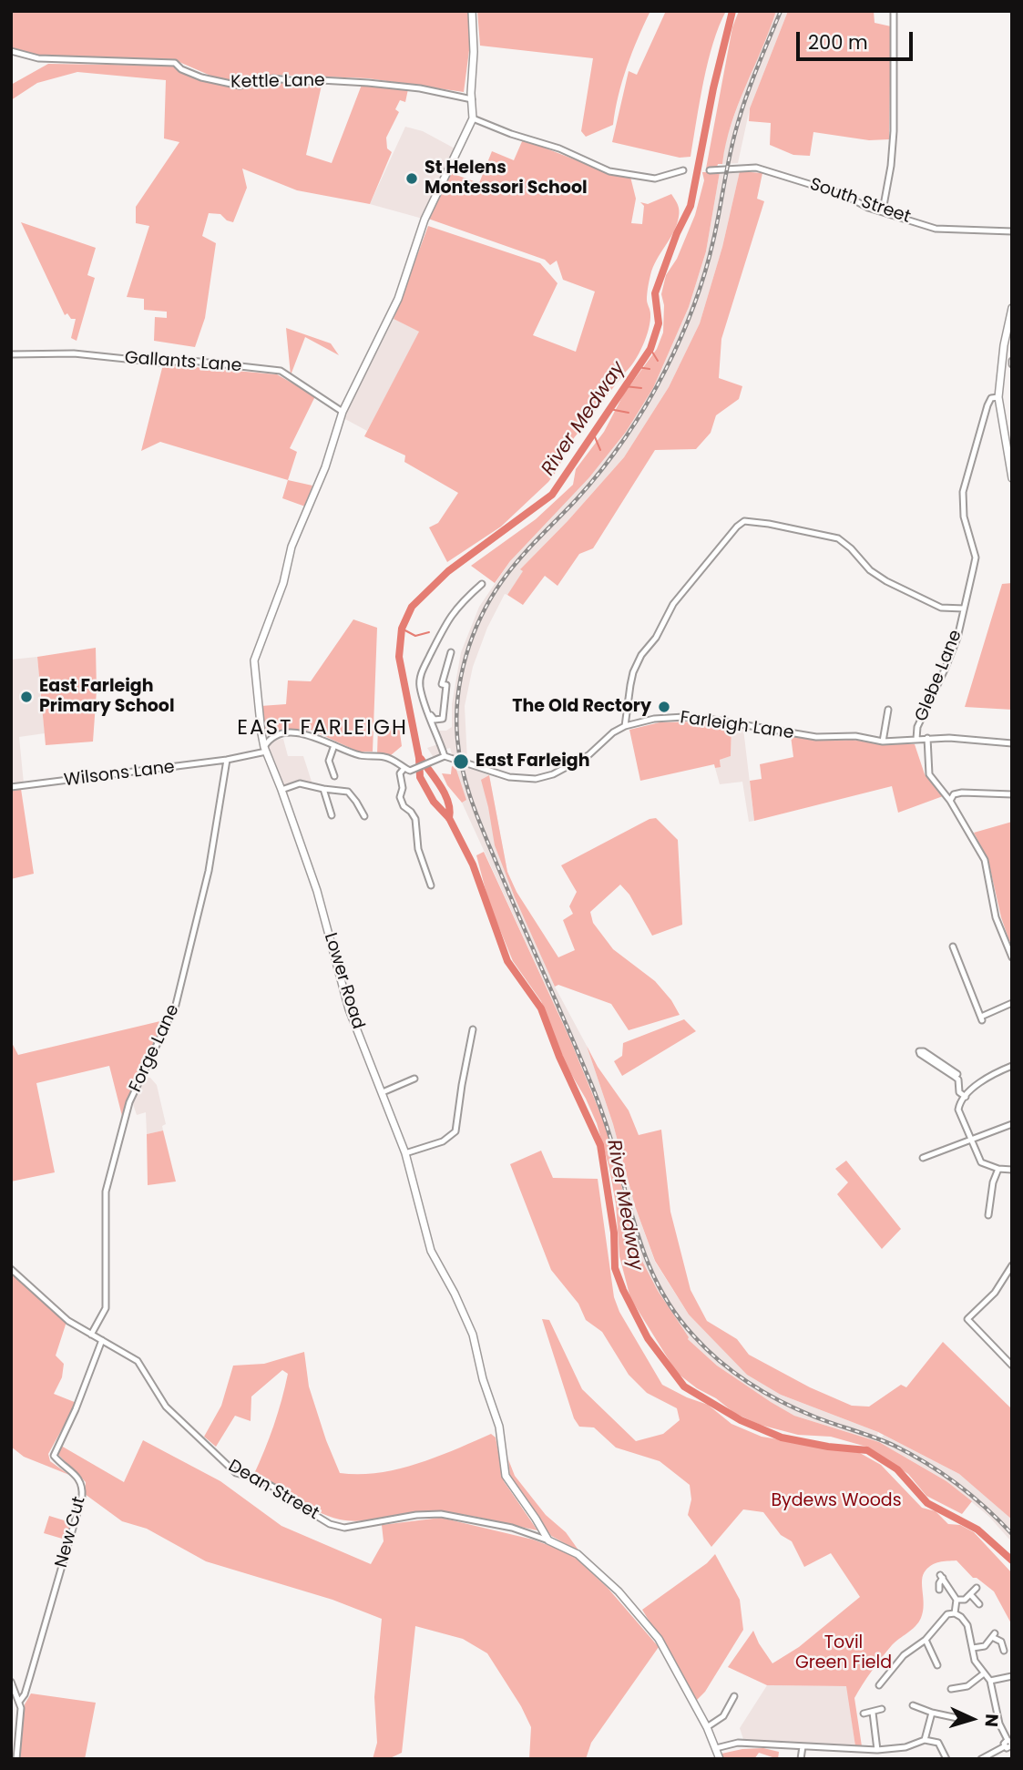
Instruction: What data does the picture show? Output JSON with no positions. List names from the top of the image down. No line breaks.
{"streets":{"main road":["Lower Road","Dean Street"],"street":["Kettle Lane","South Street","Gallants Lane","Glebe Lane","Farleigh Lane","Wilsons Lane","Forge Lane","New Cut"]},"crossings":[["Gallants Lane","Lower Road"],["Glebe Lane","Farleigh Lane"],["Wilsons Lane","Lower Road"],["Wilsons Lane","Forge Lane"],["Lower Road","Dean Street"],["Forge Lane","Dean Street"],["Dean Street","New Cut"]],"districts":["EAST FARLEIGH"],"water":["River Medway"],"parks":["Bydews Woods","Tovil Green Field"],"places":["St Helens Montessori School","East Farleigh Primary School","The Old Rectory","East Farleigh"],"scale_bar":"200 m","north":"right"}
